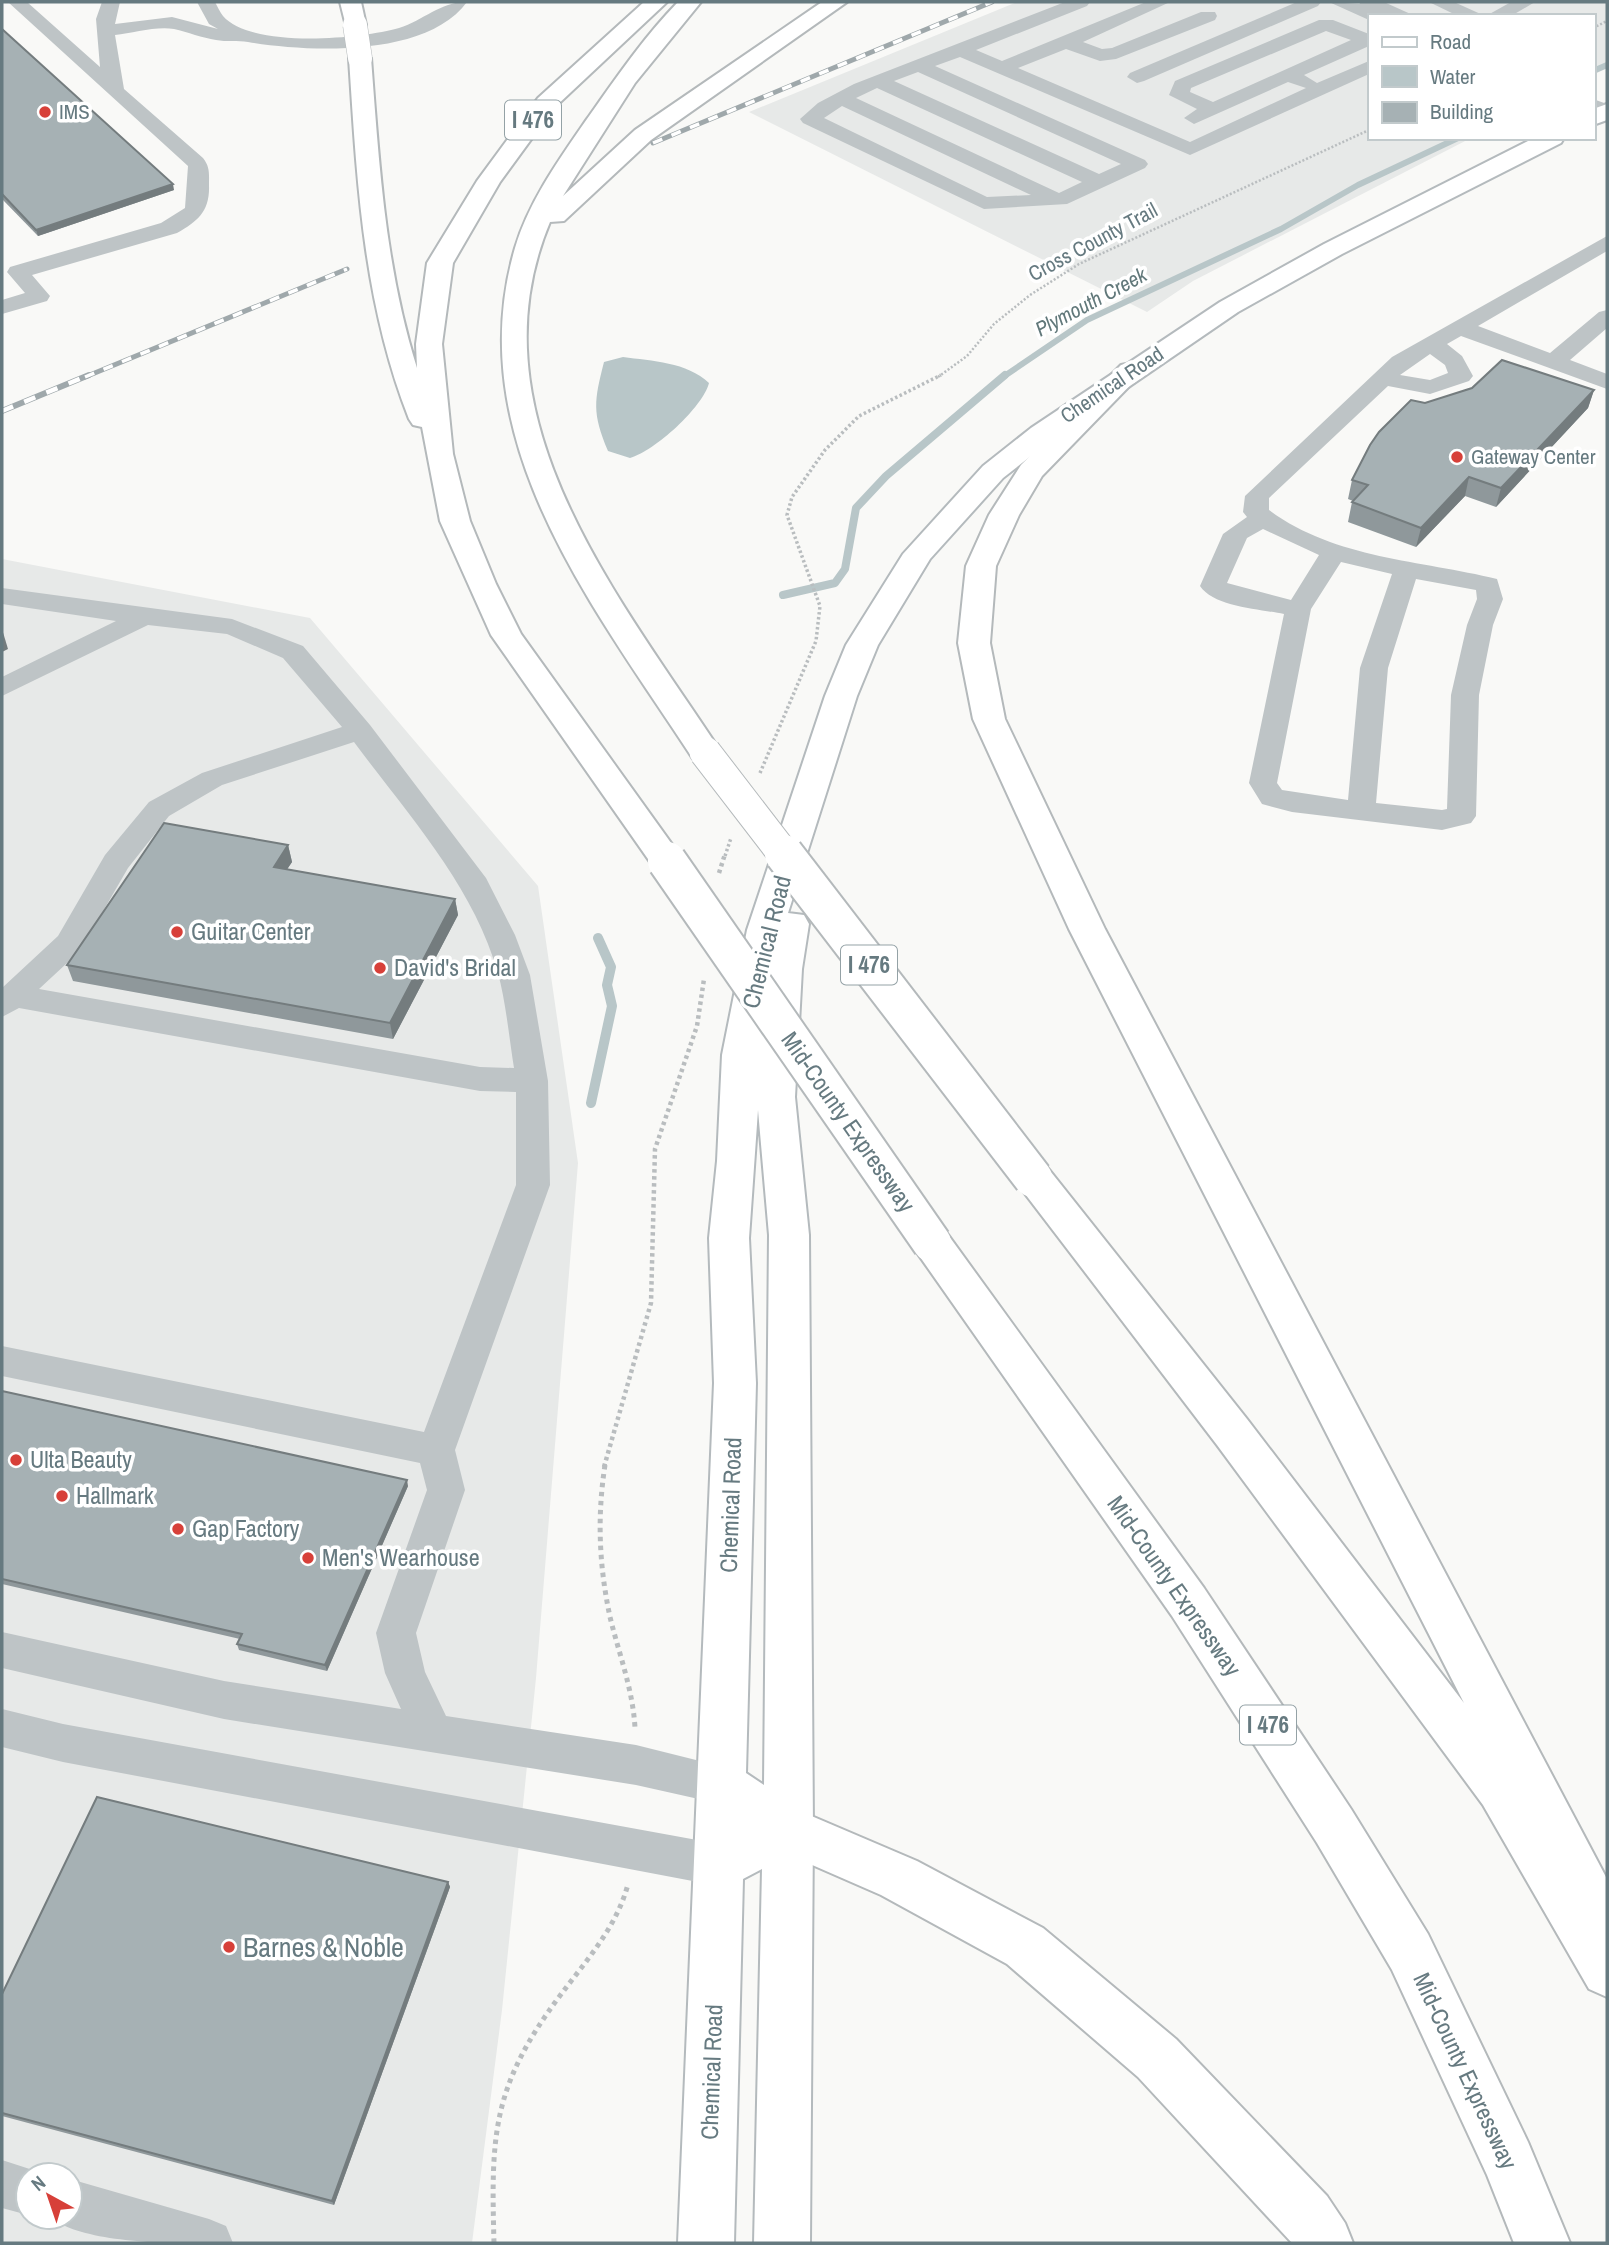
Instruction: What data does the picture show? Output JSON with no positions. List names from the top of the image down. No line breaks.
{"streets":{"main road":["I 476","Chemical Road","Mid-County Expressway"],"path":["Cross County Trail"]},"water":["Plymouth Creek"],"places":["IMS","Gateway Center","Guitar Center","David's Bridal","Ulta Beauty","Hallmark","Gap Factory","Men's Wearhouse","Barnes & Noble"],"legend":["Road","Water","Building"],"north":"top left"}
